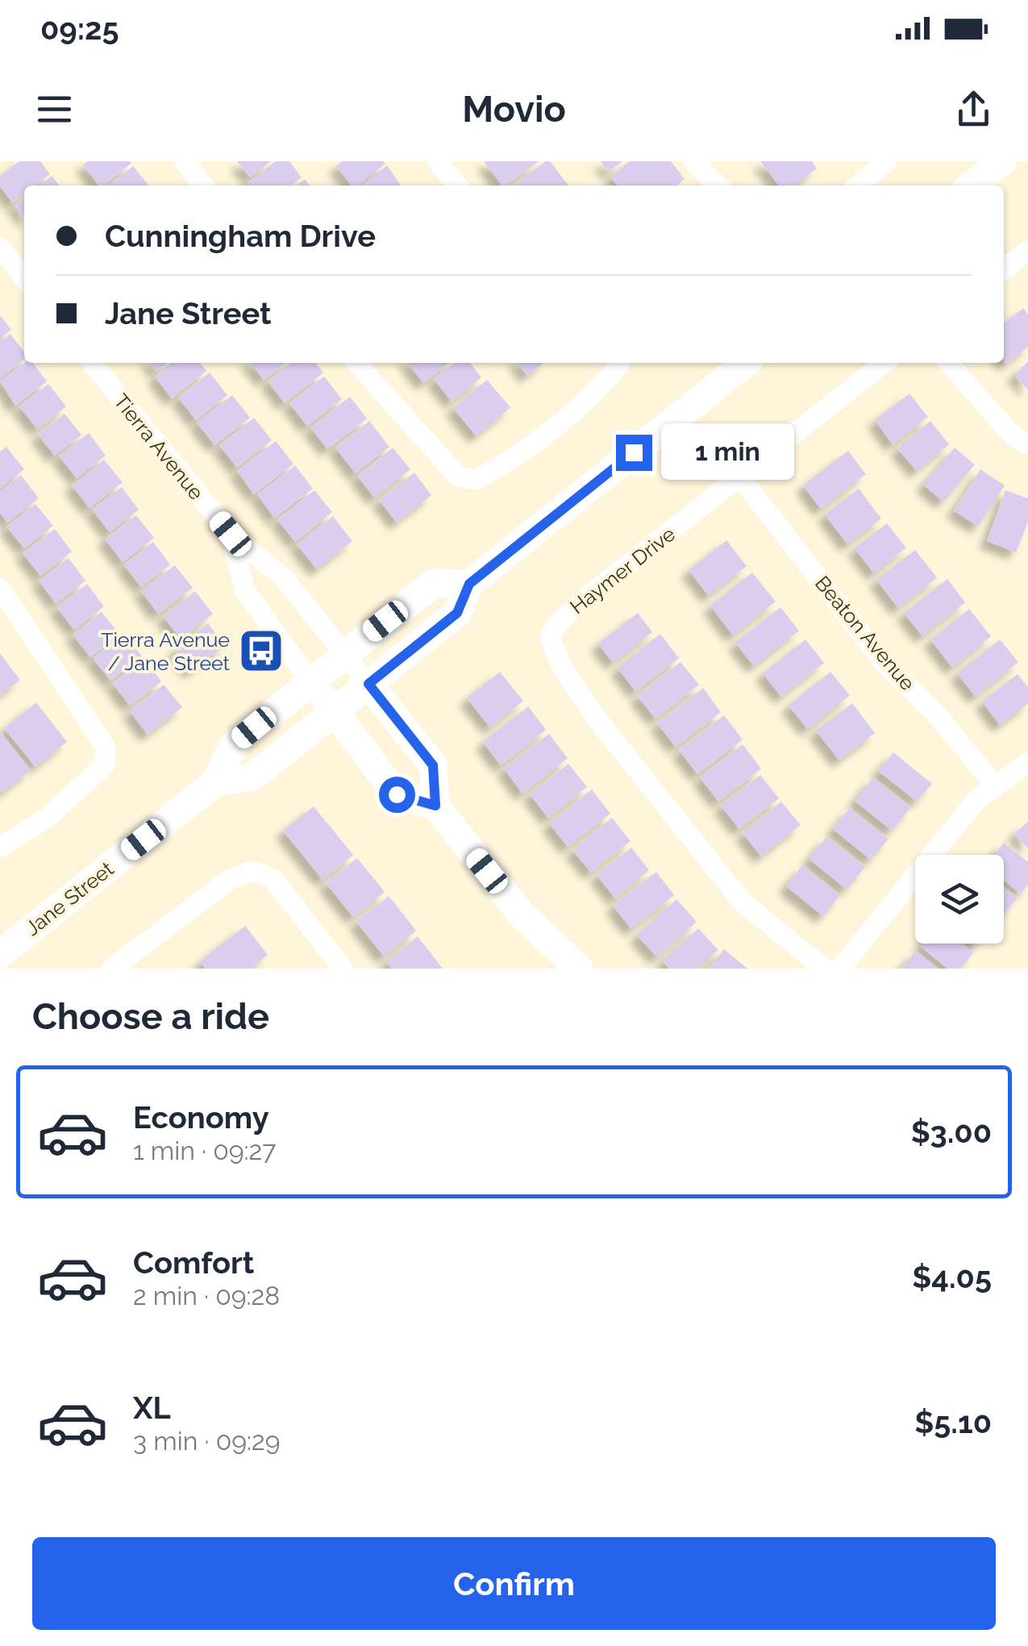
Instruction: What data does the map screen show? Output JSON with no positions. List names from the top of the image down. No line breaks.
{"streets":{"main road":["Jane Street"],"street":["Tierra Avenue","Haymer Drive","Beaton Avenue"]},"crossings":[["Tierra Avenue","Jane Street"],["Haymer Drive","Beaton Avenue"]],"places":{"bus stop":["Tierra Avenue / Jane Street"]},"page":{"status":"09:25","header":"Movio","banner":["Cunningham Drive","Jane Street"],"bubble":"1 min","heading":"Choose a ride","list":[{"name":"Economy","note":"1 min · 09:27","value":"$3.00"},{"name":"Comfort","note":"2 min · 09:28","value":"$4.05"},{"name":"XL","note":"3 min · 09:29","value":"$5.10"}],"buttons":"Confirm"}}
